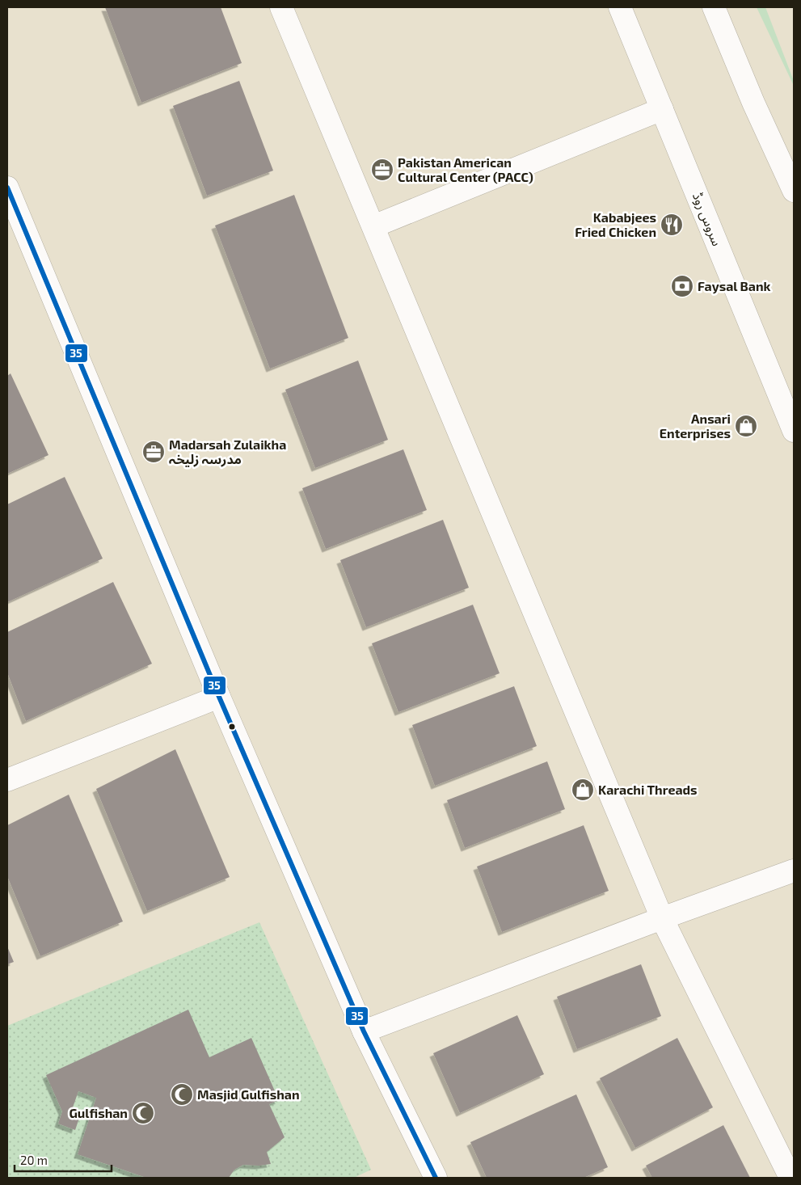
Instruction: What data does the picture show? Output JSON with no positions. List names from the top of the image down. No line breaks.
{"streets":{"main road":["سروس روڈ"]},"places":{"office":["Pakistan American Cultural Center (PACC)","Madarsah Zulaikha مدرسہ زلیخہ"],"restaurant":["Kababjees Fried Chicken"],"bank":["Faysal Bank"],"shop":["Ansari Enterprises","Karachi Threads"],"mosque":["Masjid Gulfishan","Gulfishan"]},"lines":["transit line 35"],"scale_bar":"20 m"}
